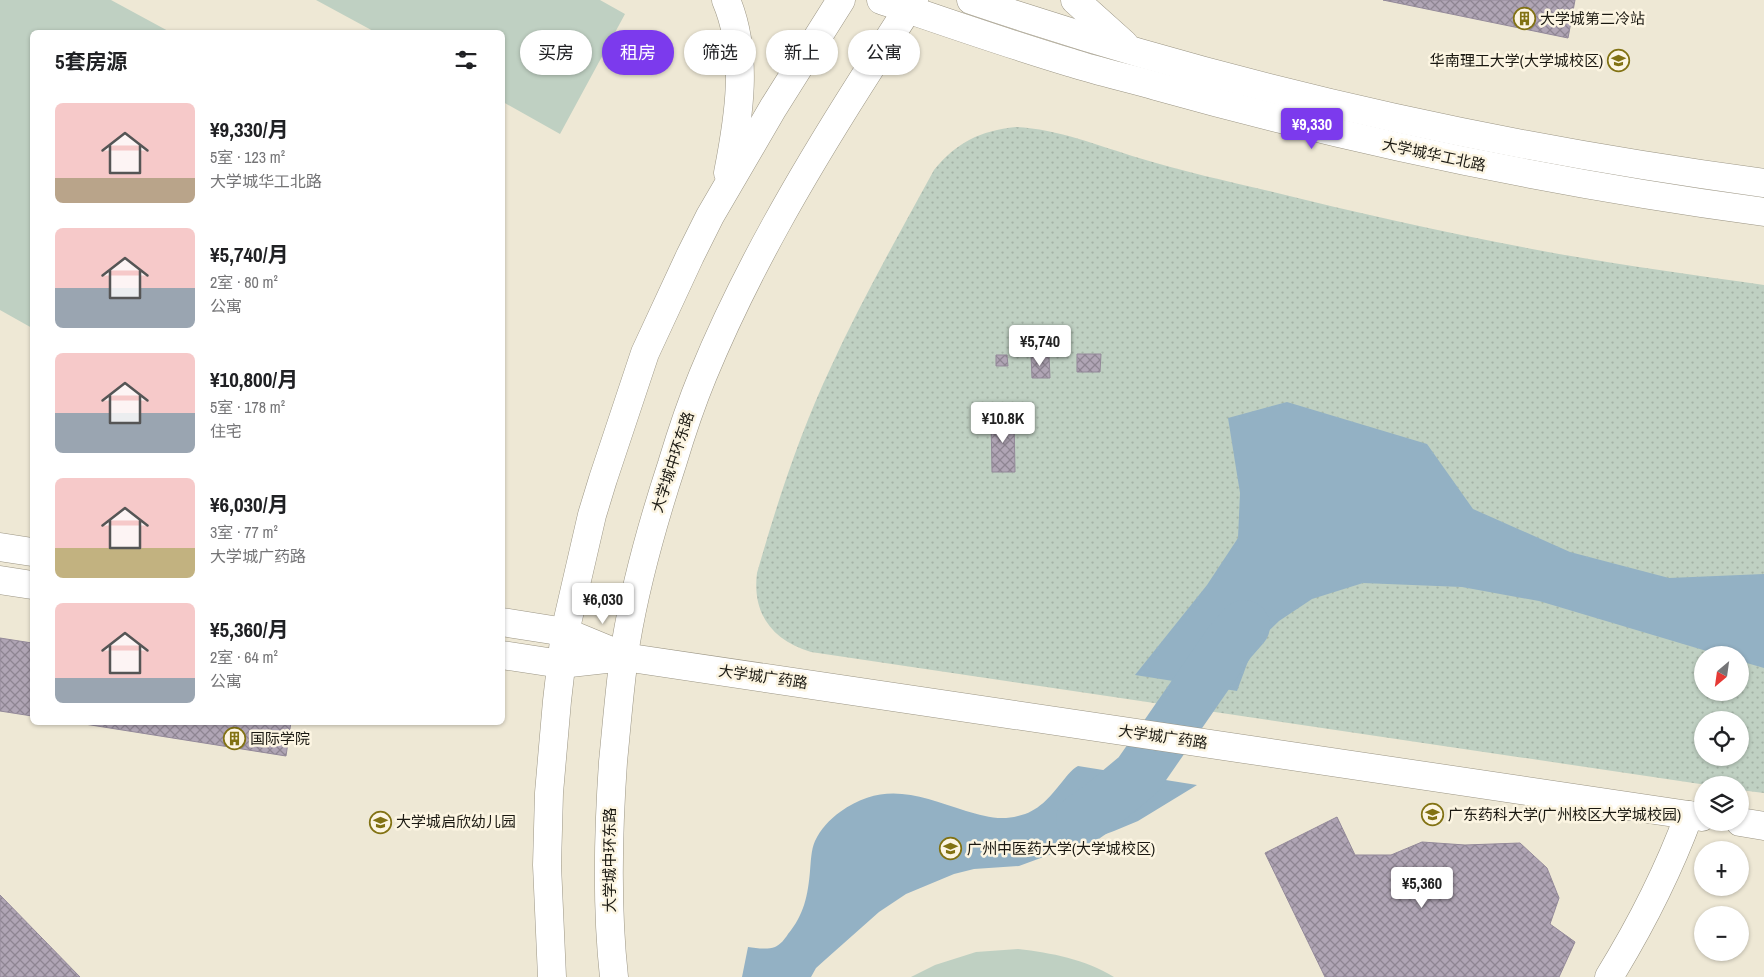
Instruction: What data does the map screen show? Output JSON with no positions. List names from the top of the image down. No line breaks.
{"streets":{"main road":["大学城华工北路","大学城中环东路","大学城广药路"]},"crossings":[["大学城华工北路","大学城中环东路"],["大学城中环东路","大学城广药路"]],"places":{"building":["大学城第二冷站","国际学院"],"school or university":["华南理工大学(大学城校区)","广东药科大学(广州校区大学城校园)","大学城启欣幼儿园","广州中医药大学(大学城校区)"]},"north":"bottom left","page":{"chip":["买房","租房","筛选","新上","公寓"],"heading":"5套房源","list":[{"name":"¥9,330/月","note":"5室 · 123 m² · 大学城华工北路"},{"name":"¥5,740/月","note":"2室 · 80 m² · 公寓"},{"name":"¥10,800/月","note":"5室 · 178 m² · 住宅"},{"name":"¥6,030/月","note":"3室 · 77 m² · 大学城广药路"},{"name":"¥5,360/月","note":"2室 · 64 m² · 公寓"}],"price":["¥9,330","¥5,740","¥10.8K","¥6,030","¥5,360"],"map_buttons":["+","−"]}}
